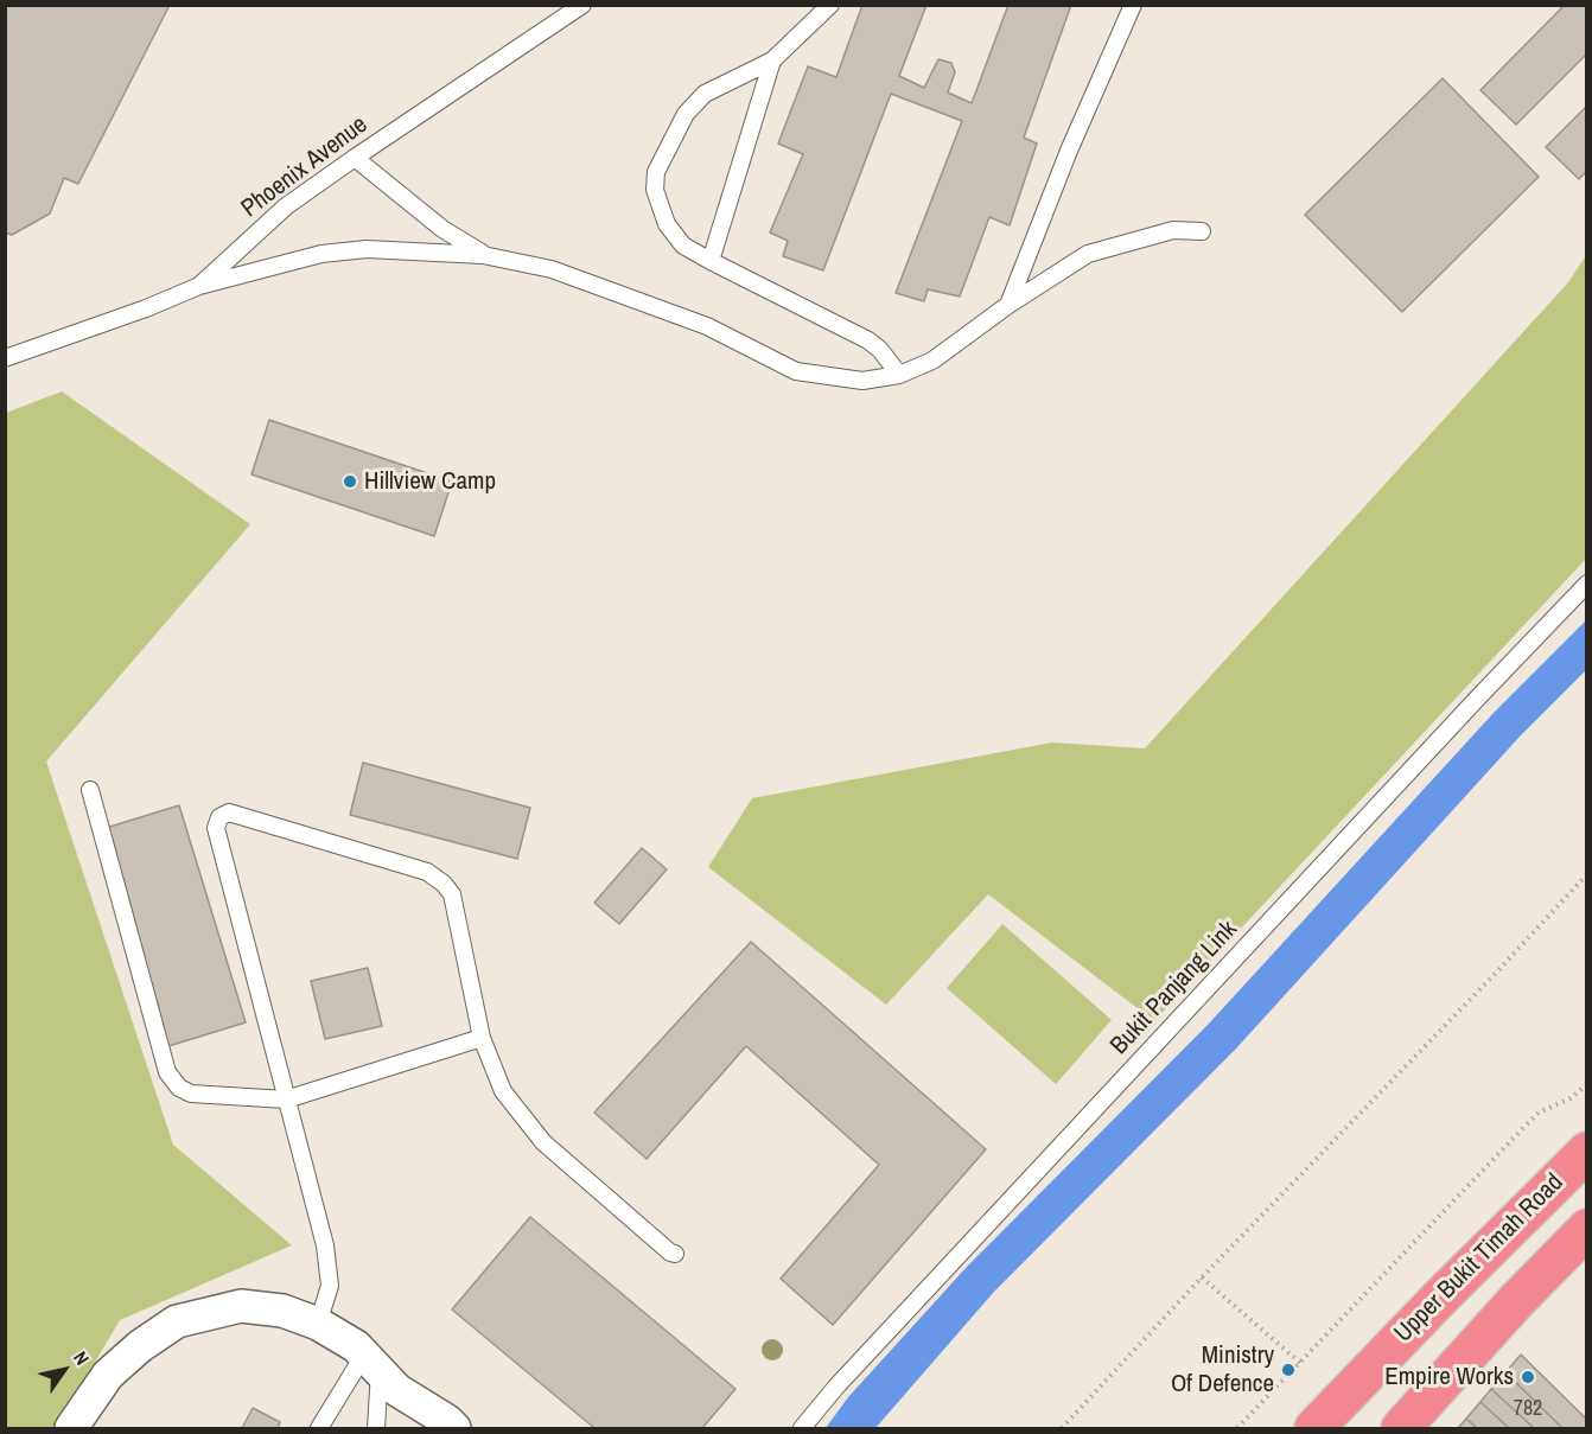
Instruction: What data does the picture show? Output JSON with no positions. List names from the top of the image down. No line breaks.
{"streets":{"highway":["Upper Bukit Timah Road"],"lane":["Phoenix Avenue","Bukit Panjang Link"]},"places":["Hillview Camp","Ministry Of Defence","Empire Works"],"house_numbers":["782"],"north":"top right"}
